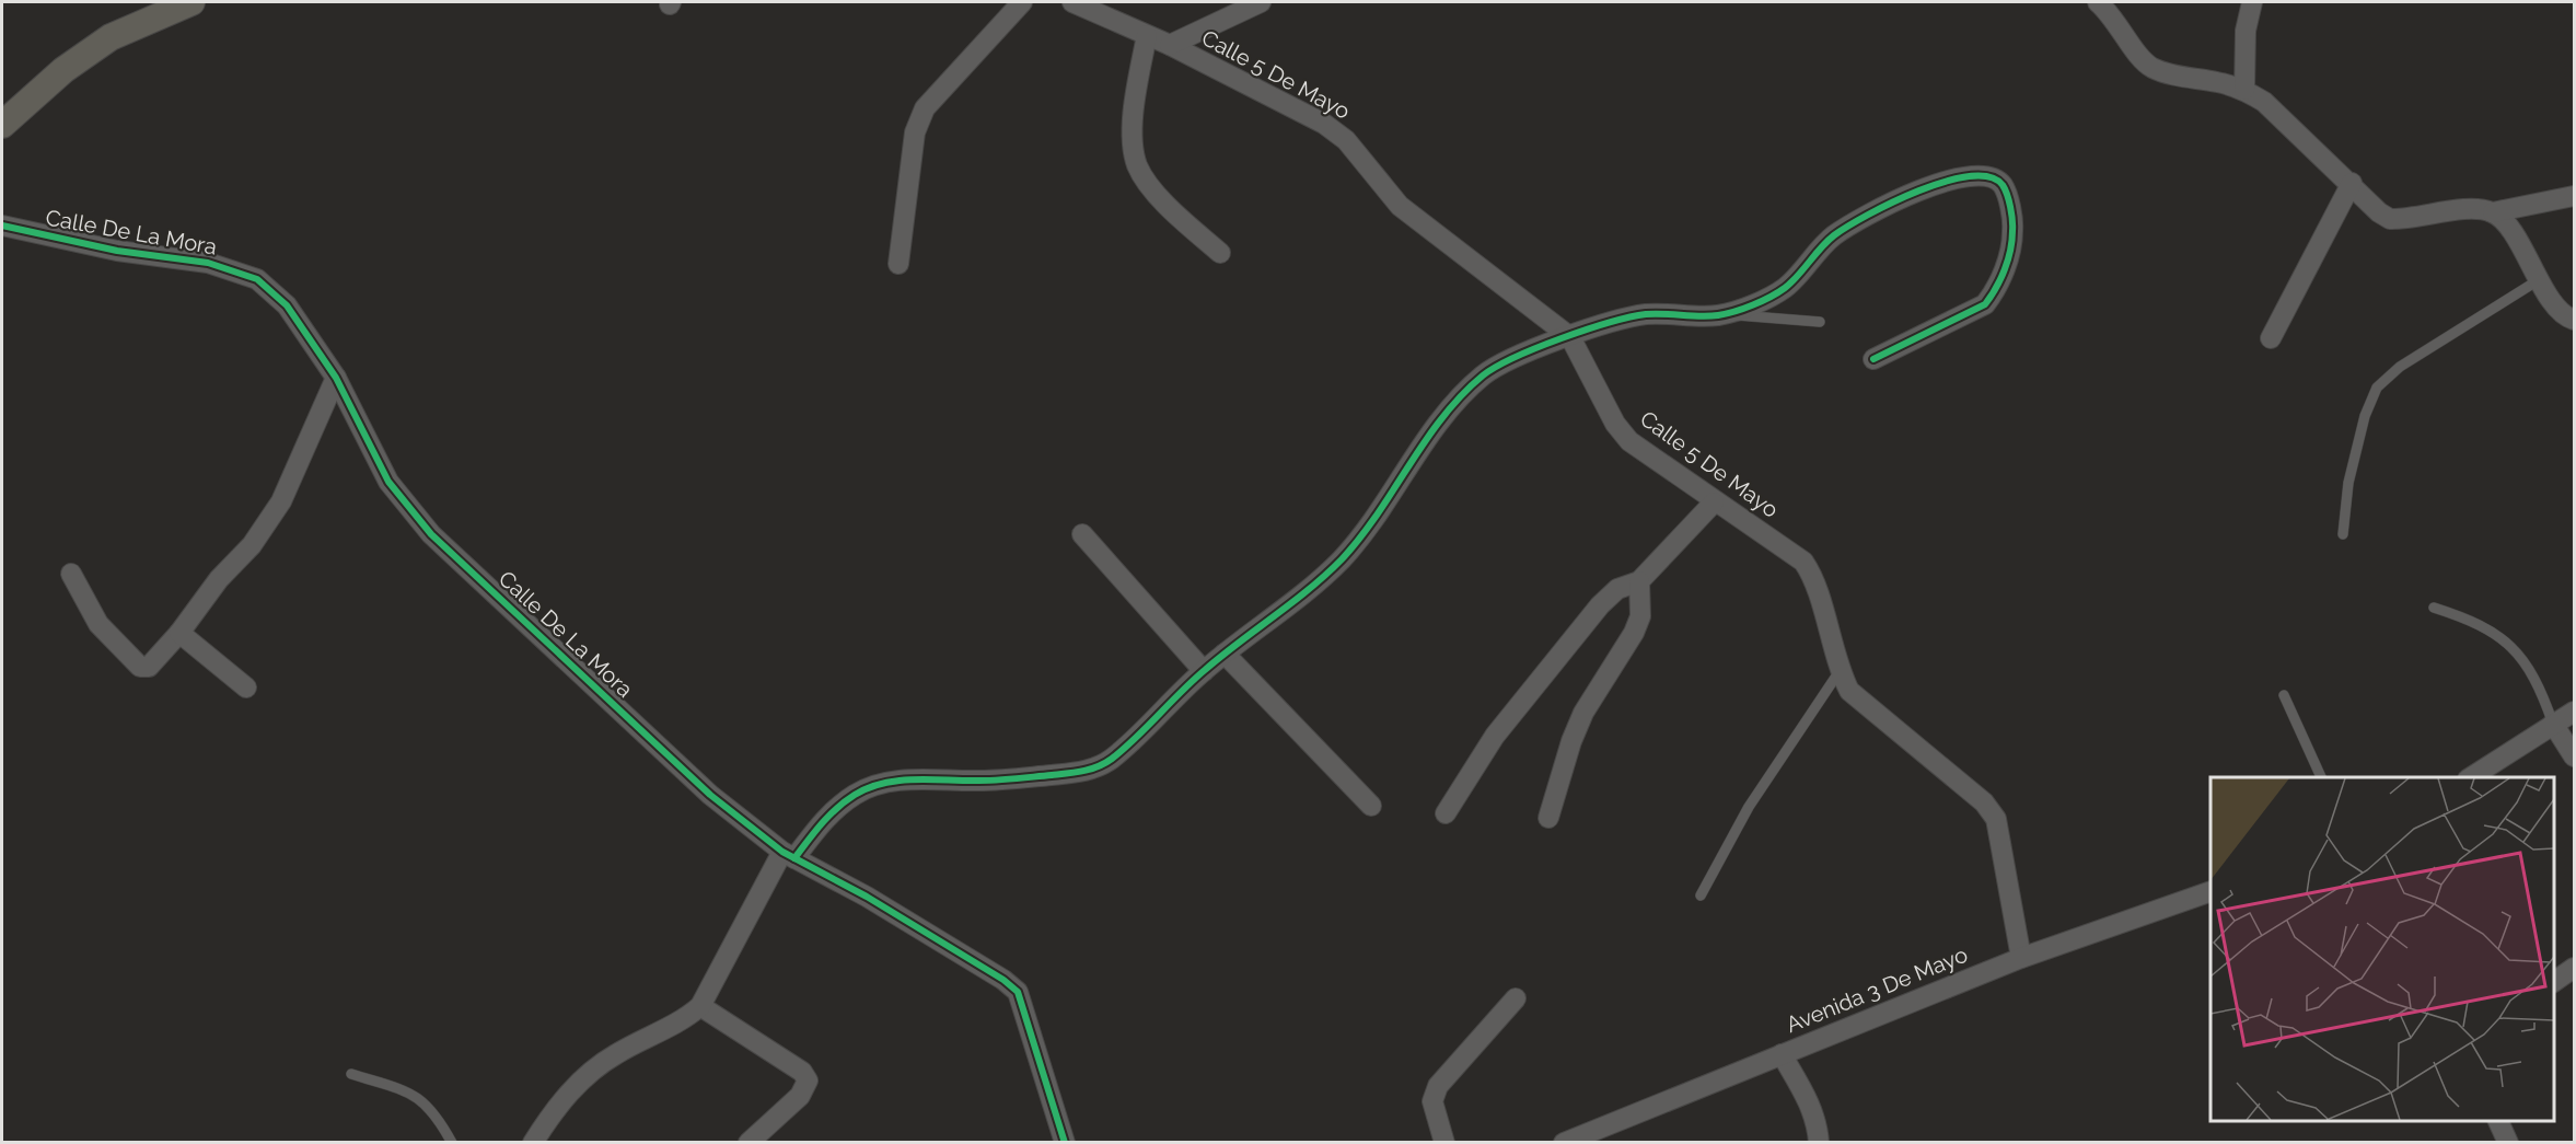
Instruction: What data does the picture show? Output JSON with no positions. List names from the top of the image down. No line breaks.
{"streets":{"street":["Calle 5 De Mayo","Calle De La Mora","Avenida 3 De Mayo"]},"crossings":[["Calle 5 De Mayo","Avenida 3 De Mayo"]]}
